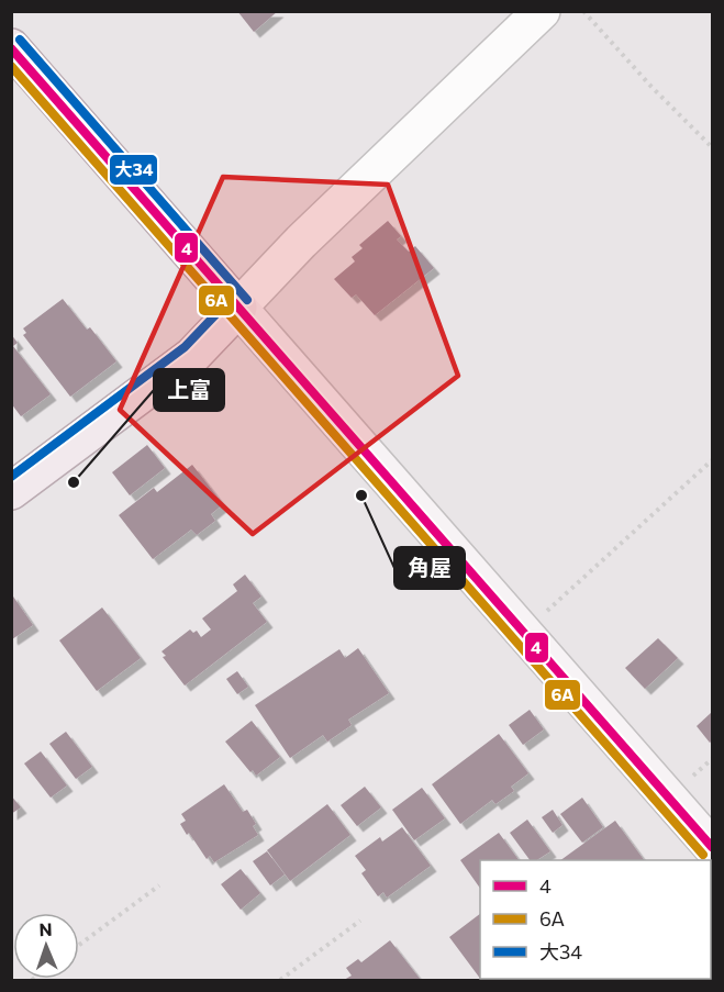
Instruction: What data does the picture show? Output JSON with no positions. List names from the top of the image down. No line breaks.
{"places":["上富","角屋"],"lines":["transit line 大34","transit line 4","transit line 6A"],"legend":["4","6A","大34"],"north":"top"}
